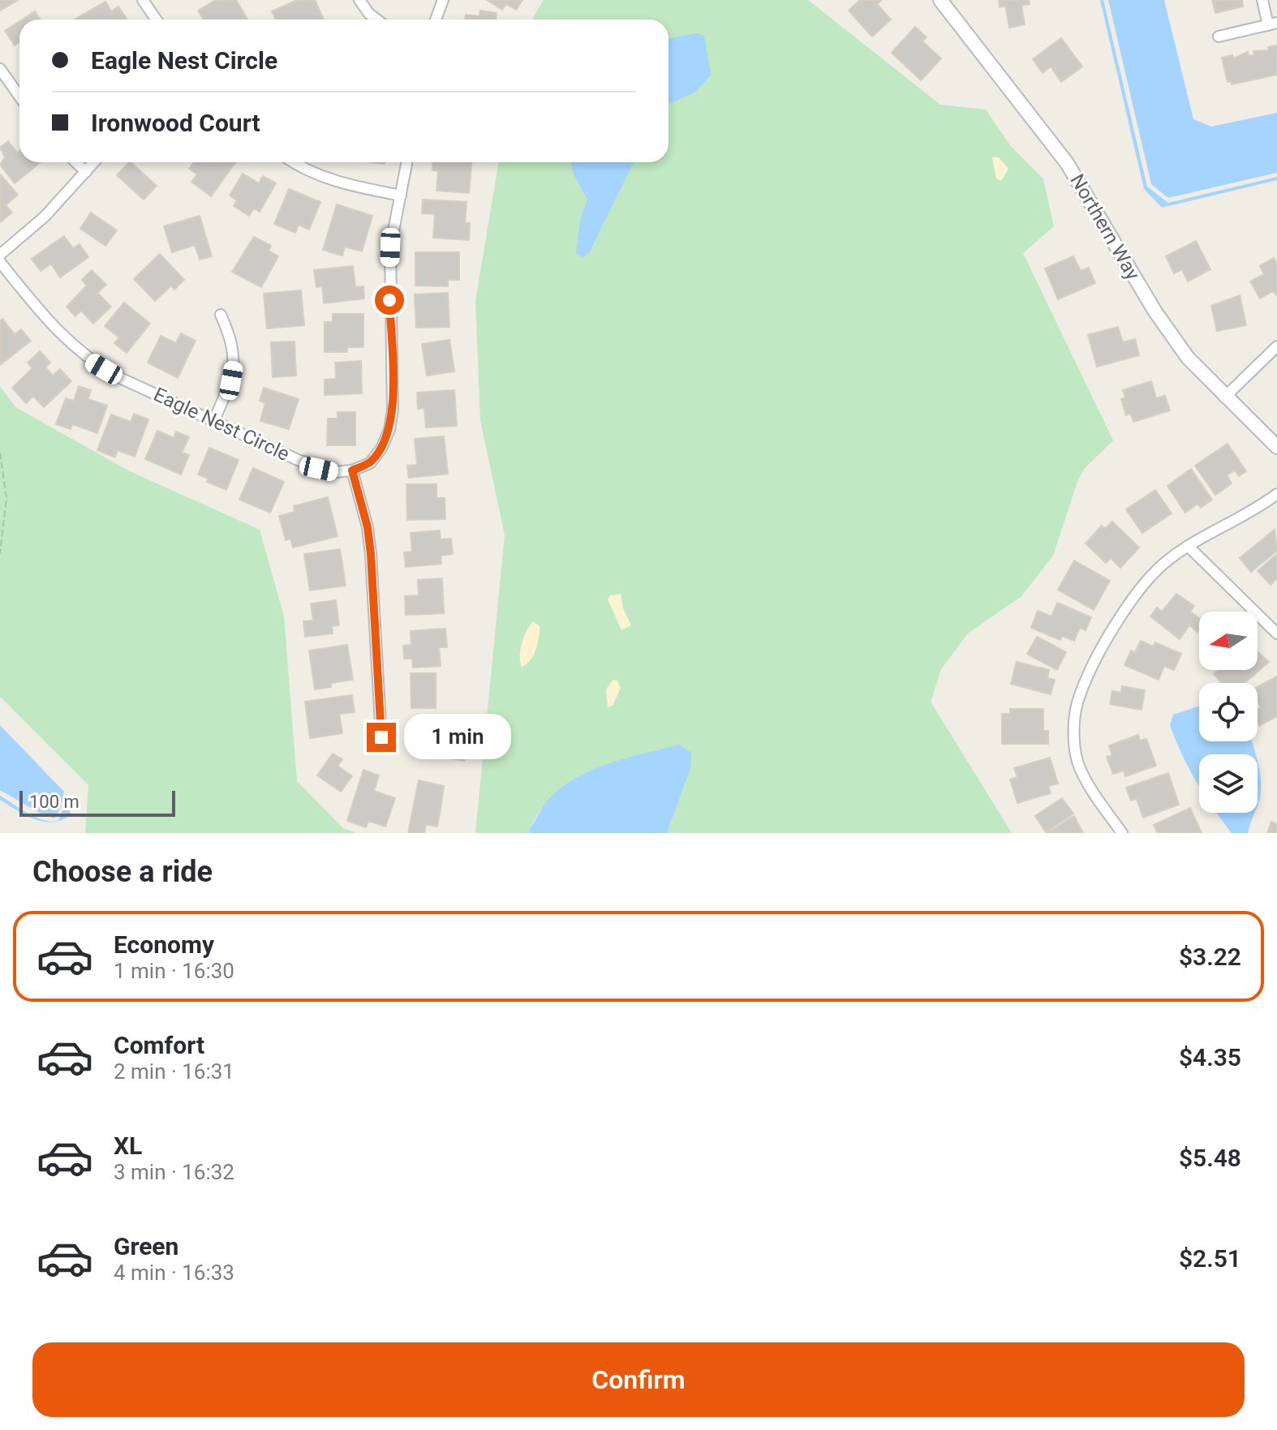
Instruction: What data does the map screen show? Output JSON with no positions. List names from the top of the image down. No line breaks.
{"streets":{"street":["Northern Way","Eagle Nest Circle"]},"scale_bar":"100 m","north":"left","page":{"banner":["Eagle Nest Circle","Ironwood Court"],"bubble":"1 min","scale":"100 m","heading":"Choose a ride","list":[{"name":"Economy","note":"1 min · 16:30","value":"$3.22"},{"name":"Comfort","note":"2 min · 16:31","value":"$4.35"},{"name":"XL","note":"3 min · 16:32","value":"$5.48"},{"name":"Green","note":"4 min · 16:33","value":"$2.51"}],"buttons":"Confirm"}}
